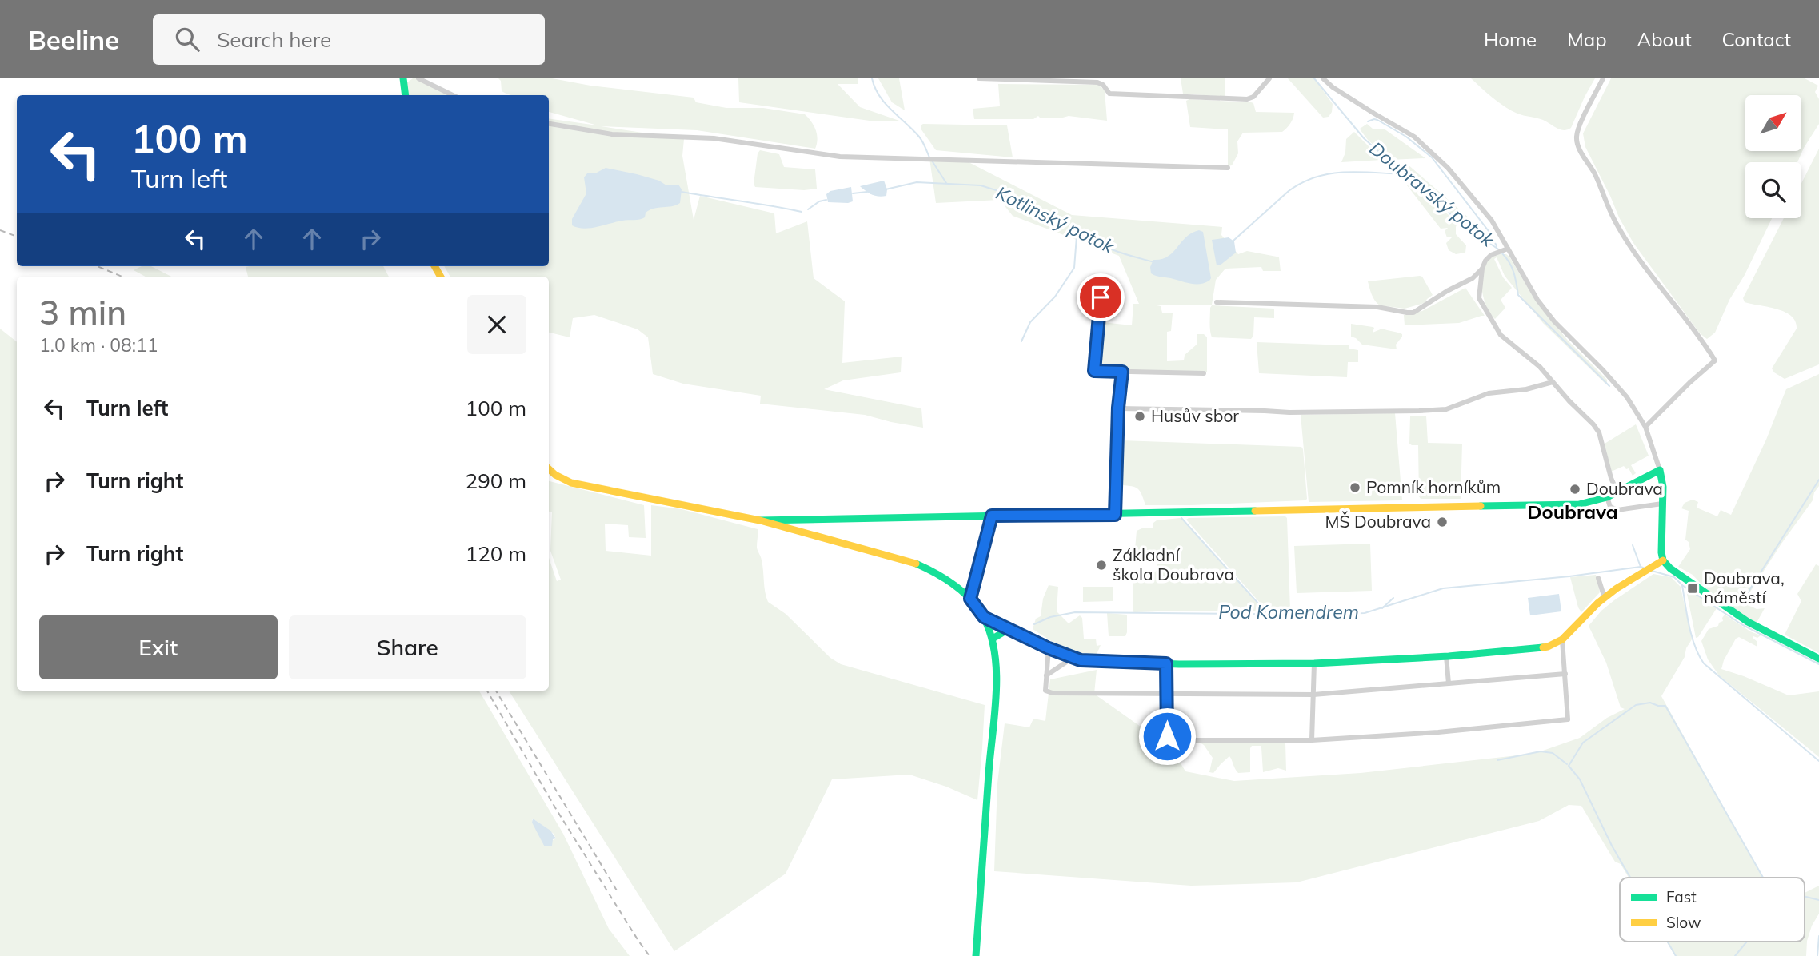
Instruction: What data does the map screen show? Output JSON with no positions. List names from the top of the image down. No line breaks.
{"districts":["Doubrava"],"water":["Doubravský potok","Kotlinský potok","Pod Komendrem"],"places":{"other":["Husův sbor","Pomník horníkům","Doubrava","MŠ Doubrava","Základní škola Doubrava"],"transit":["Doubrava, náměstí"]},"legend":["Fast","Slow"],"north":"top right","page":{"header":"Beeline","search":"Search here","nav":["Home","Map","About","Contact"],"turn":["100 m","Turn left"],"heading":["3 min","1.0 km · 08:11"],"list":[{"name":"Turn left","value":"100 m"},{"name":"Turn right","value":"290 m"},{"name":"Turn right","value":"120 m"}],"buttons":["Exit","Share"]}}
